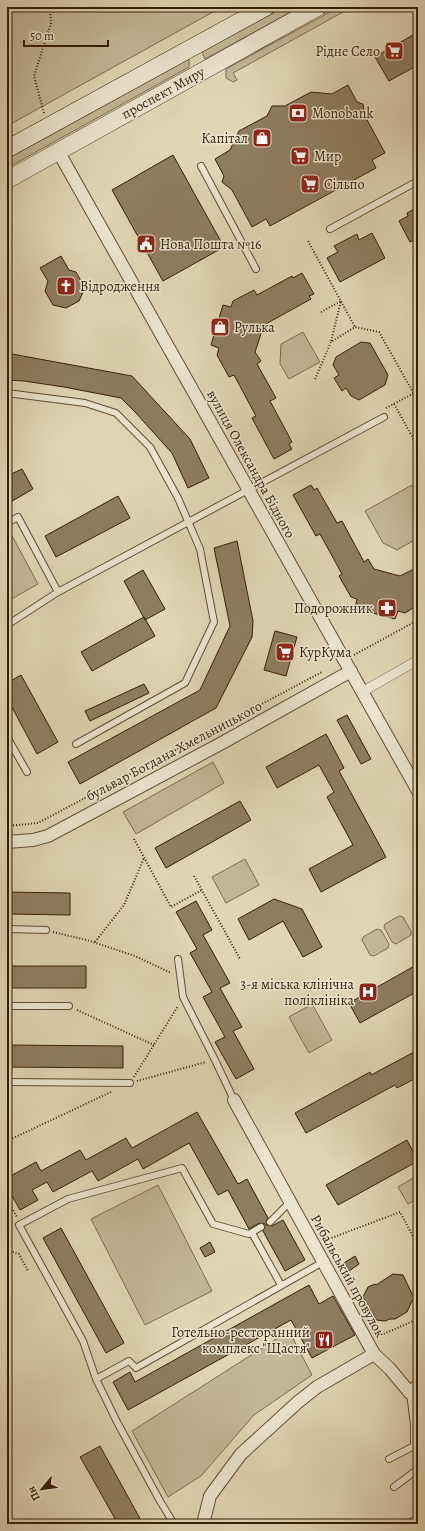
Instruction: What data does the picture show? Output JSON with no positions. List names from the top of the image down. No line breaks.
{"streets":{"main road":["проспект Миру"],"street":["вулиця Олександра Бідного","бульвар Богдана Хмельницького","Рибальський провулок"]},"crossings":[["проспект Миру","вулиця Олександра Бідного"],["вулиця Олександра Бідного","бульвар Богдана Хмельницького"]],"places":{"supermarket":["Рідне Село","Мир","Сільпо","КурКума"],"bank":["Monobank"],"shop":["Капітал","Рулька"],"public building":["Нова Пошта №16"],"church":["Відродження"],"pharmacy":["Подорожник"],"hospital":["3-я міська клінічна поліклініка"],"restaurant":["Готельно-ресторанний комплекс \"Щастя\""]},"scale_bar":"50 m","north":"bottom left"}
